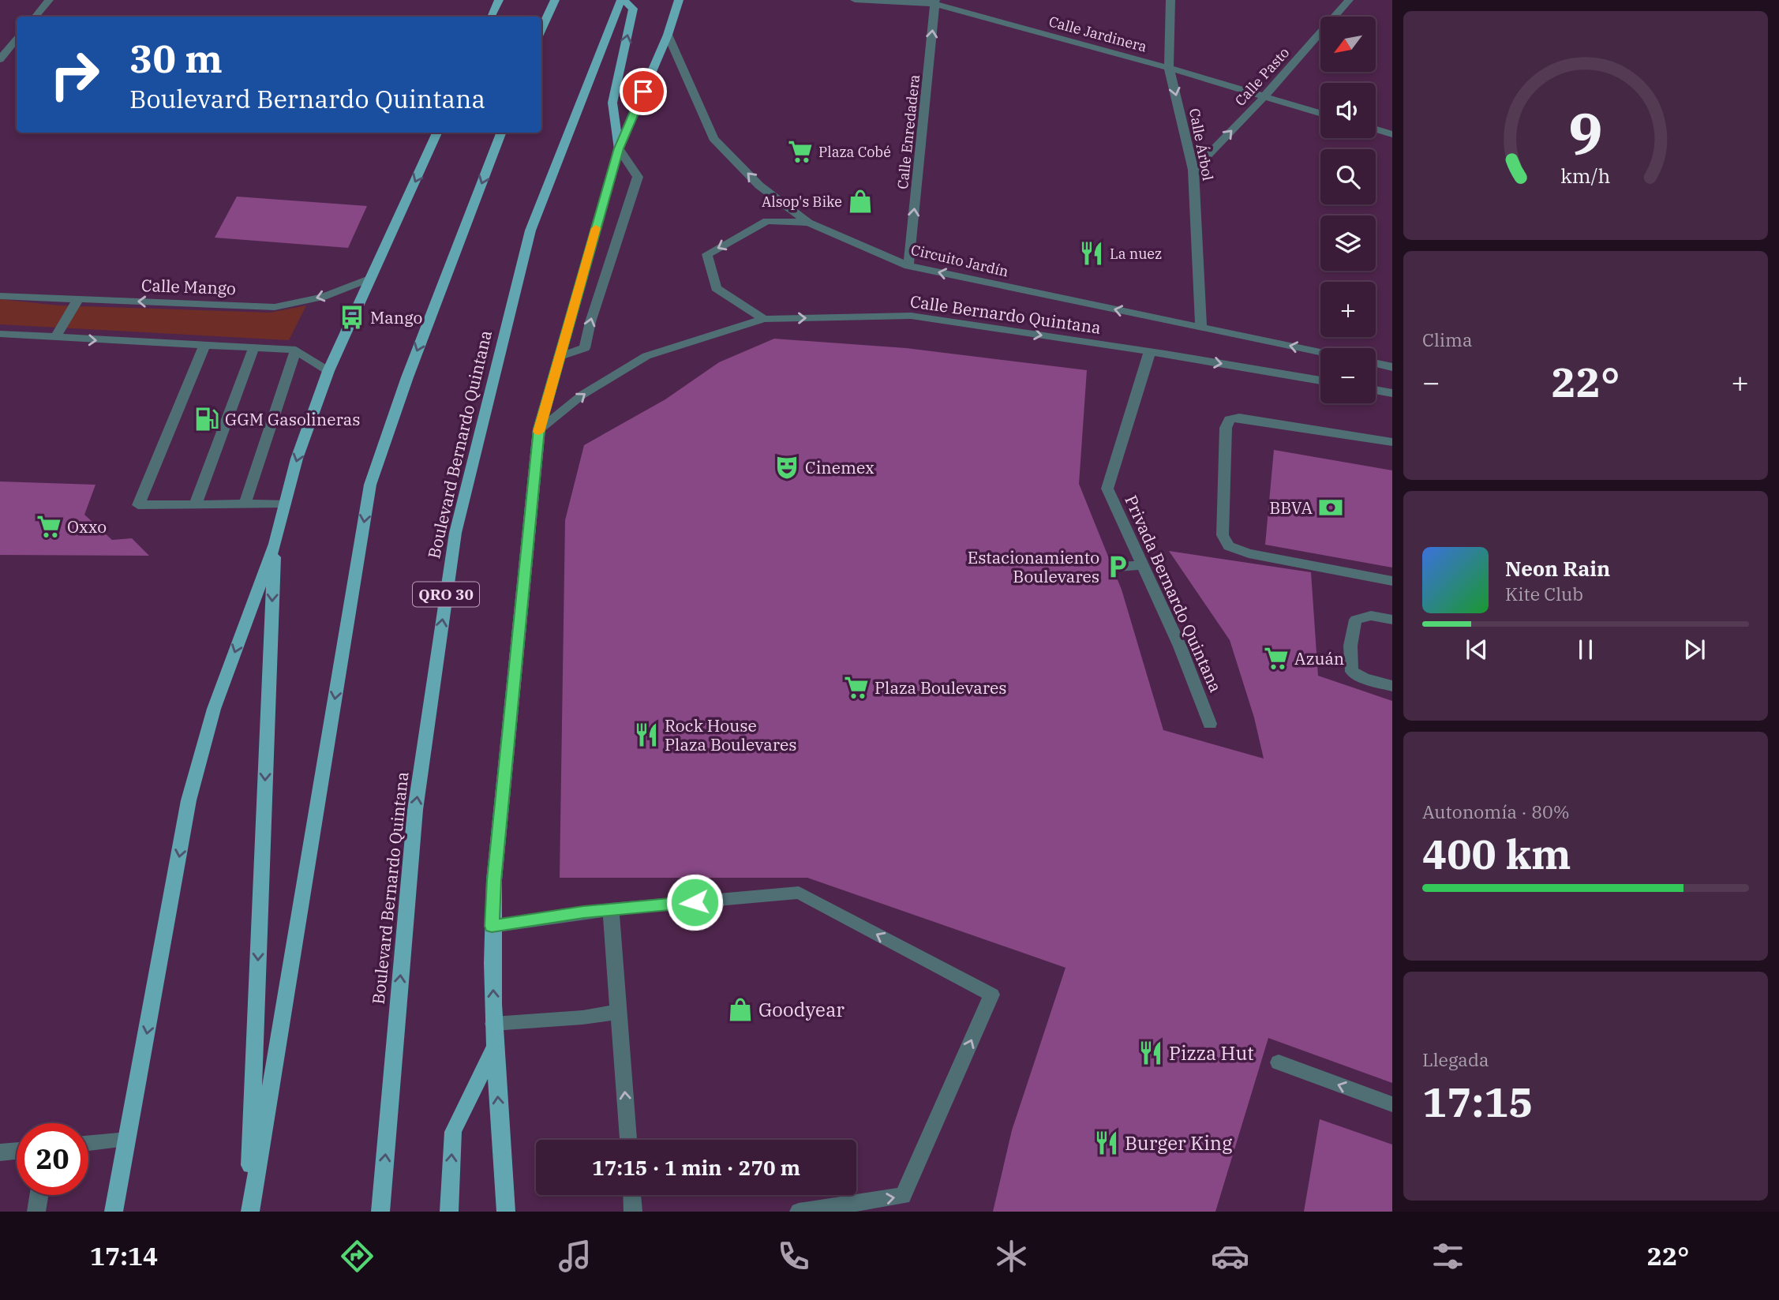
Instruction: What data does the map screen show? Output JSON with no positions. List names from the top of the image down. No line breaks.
{"streets":{"main road":["Boulevard Bernardo Quintana","QRO 30"],"street":["Calle Jardinera","Calle Pasto","Calle Enredadera","Calle Árbol","Circuito Jardín","Calle Mango","Calle Bernardo Quintana","Privada Bernardo Quintana"]},"crossings":[["Calle Jardinera","Calle Pasto"],["Calle Jardinera","Calle Enredadera"],["Calle Jardinera","Calle Árbol"],["Calle Pasto","Calle Árbol"],["Calle Enredadera","Circuito Jardín"],["Calle Árbol","Circuito Jardín"],["Calle Bernardo Quintana","Privada Bernardo Quintana"]],"one_way":["Calle Pasto","Calle Enredadera","Circuito Jardín","Calle Bernardo Quintana"],"places":{"supermarket":["Plaza Cobé","Oxxo","Azuán","Plaza Boulevares"],"shop":["Alsop's Bike","Goodyear"],"restaurant":["La nuez","Rock House Plaza Boulevares","Pizza Hut","Burger King"],"bus stop":["Mango"],"fuel station":["GGM Gasolineras"],"theatre":["Cinemex"],"bank":["BBVA"],"parking":["Estacionamiento Boulevares"]},"north":"bottom left","page":{"map_buttons":["+","−"],"turn":["30 m","Boulevard Bernardo Quintana"],"tile":["Clima",["Autonomía · 80%","400 km"],["Llegada","17:15"]],"heat":["−","22°","+"],"song":["Neon Rain","Kite Club"],"limit":"20","trip":"17:15 · 1 min · 270 m","tabs":["17:14","22°"],"gauge":["9","km/h"]}}
